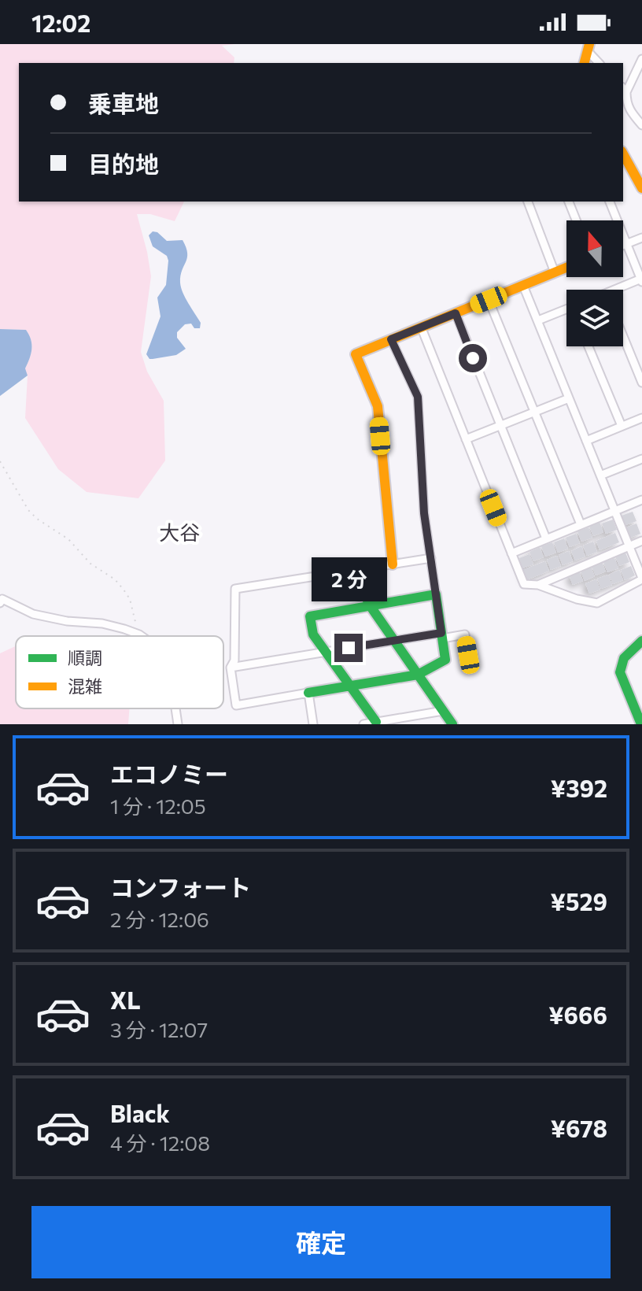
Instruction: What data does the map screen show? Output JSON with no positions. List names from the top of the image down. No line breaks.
{"districts":["大谷"],"legend":["順調","混雑"],"north":"top","page":{"status":"12:02","banner":["乗車地","目的地"],"bubble":"2 分","list":[{"name":"エコノミー","note":"1 分 · 12:05","value":"¥392"},{"name":"コンフォート","note":"2 分 · 12:06","value":"¥529"},{"name":"XL","note":"3 分 · 12:07","value":"¥666"},{"name":"Black","note":"4 分 · 12:08","value":"¥678"}],"buttons":"確定"}}
